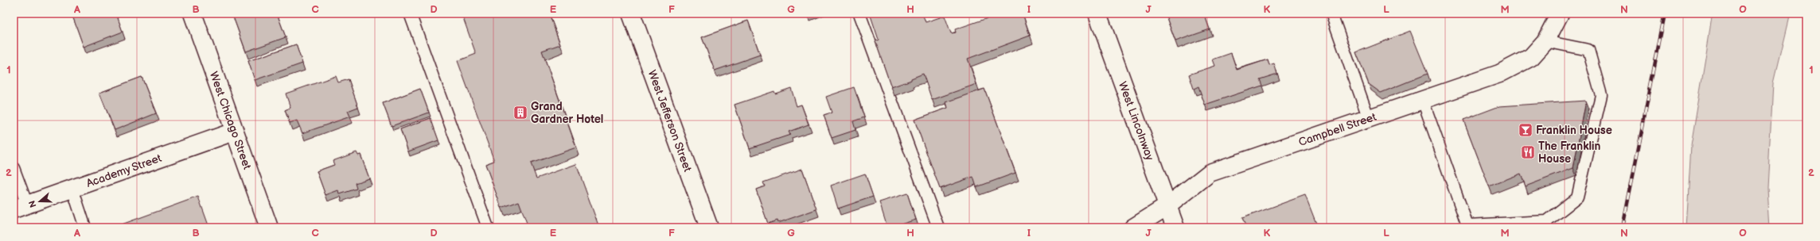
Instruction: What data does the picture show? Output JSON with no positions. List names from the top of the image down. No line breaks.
{"streets":{"street":["West Chicago Street","West Jefferson Street","West Lincolnway","Campbell Street","Academy Street"]},"crossings":[["West Chicago Street","Academy Street"],["West Lincolnway","Campbell Street"]],"places":{"building":["Grand Gardner Hotel"],"bar":["Franklin House"],"restaurant":["The Franklin House"]},"north":"left","grid":{"columns":["A","B","C","D","E","F","G","H","I","J","K","L","M","N","O"],"rows":["1","2"]}}
